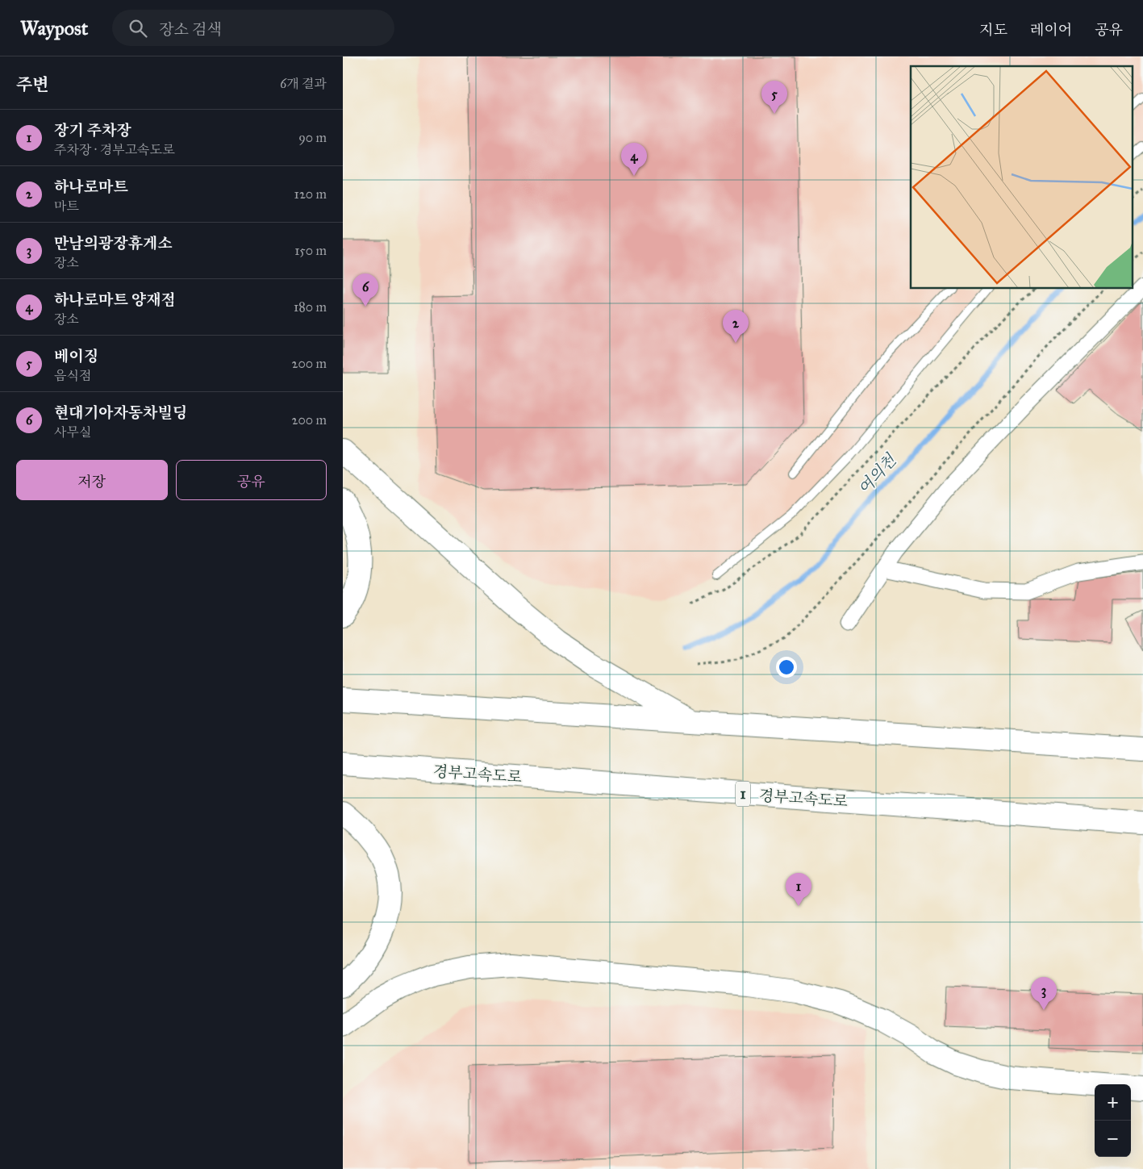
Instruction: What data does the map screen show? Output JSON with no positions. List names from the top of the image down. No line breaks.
{"streets":{"highway":["경부고속도로","1"]},"water":["여의천"],"page":{"header":"Waypost","search":"장소 검색","nav":["지도","레이어","공유"],"heading":["주변","6개 결과"],"pins":["5","4","6","2","1","3"],"list":[{"mark":"1","name":"장기 주차장","note":"주차장 · 경부고속도로","value":"90 m"},{"mark":"2","name":"하나로마트","note":"마트","value":"120 m"},{"mark":"3","name":"만남의광장휴게소","note":"장소","value":"150 m"},{"mark":"4","name":"하나로마트 양재점","note":"장소","value":"180 m"},{"mark":"5","name":"베이징","note":"음식점","value":"200 m"},{"mark":"6","name":"현대기아자동차빌딩","note":"사무실","value":"200 m"}],"buttons":["저장","공유"],"map_buttons":["+","−"]}}
